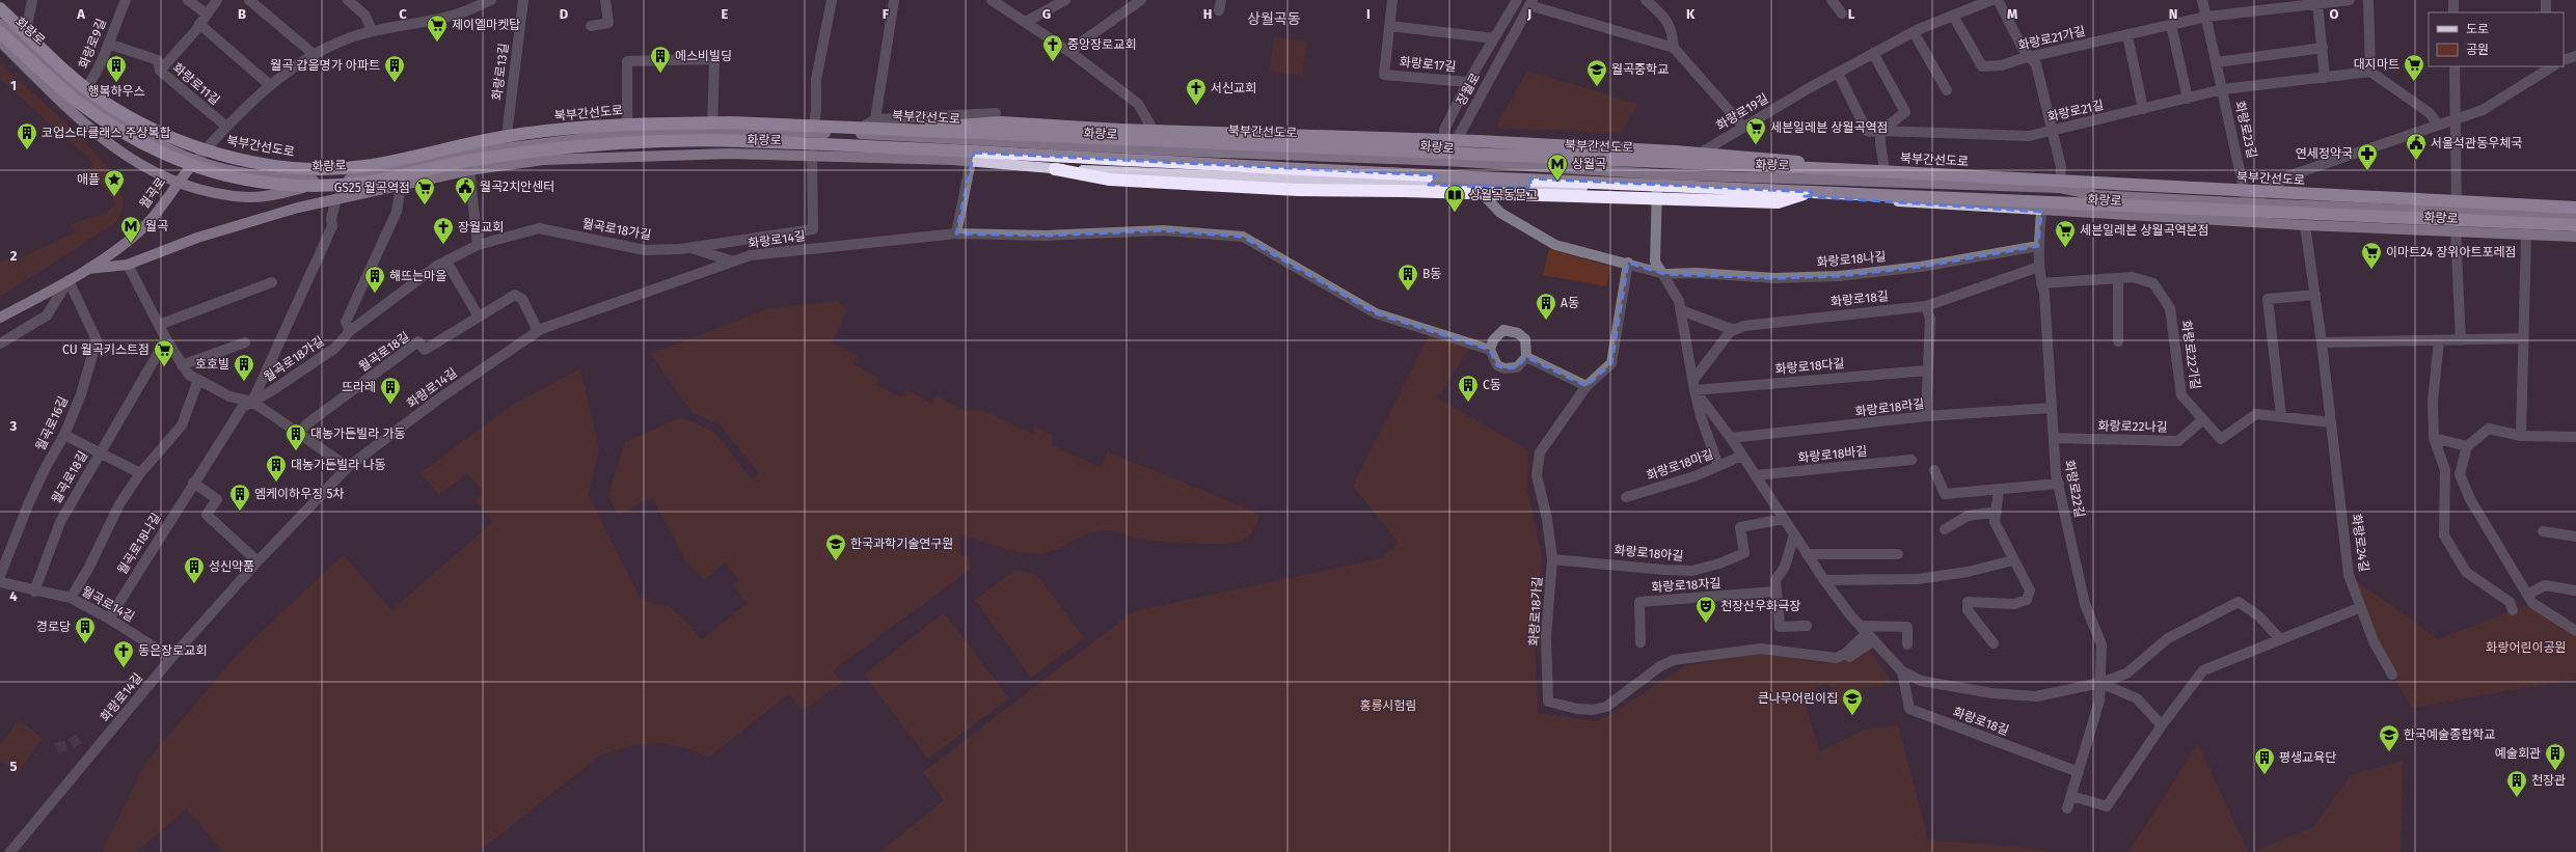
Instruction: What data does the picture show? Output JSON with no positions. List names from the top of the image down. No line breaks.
{"streets":{"highway":["북부간선도로"],"main road":["화랑로","장월로","월곡로"],"street":["화랑로21가길","화랑로9길","화랑로17길","화랑로13길","화랑로11길","화랑로21길","화랑로19길","화랑로23길","월곡로18가길","화랑로14길","화랑로18나길","화랑로18길","월곡로18길","화랑로22가길","화랑로18다길","화랑로18라길","월곡로16길","화랑로22나길","화랑로18바길","화랑로18마길","화랑로22길","화랑로24길","월곡로18나길","화랑로18아길","화랑로18자길","월곡로14길","화랑로18가길"]},"crossings":[["화랑로","화랑로9길"],["화랑로","화랑로17길"],["화랑로","화랑로13길"],["화랑로","장월로"],["화랑로","화랑로19길"],["화랑로","화랑로23길"],["화랑로","월곡로"],["화랑로","월곡로18가길"],["화랑로","화랑로22길"],["화랑로","화랑로24길"],["화랑로21가길","화랑로19길"],["화랑로21가길","화랑로23길"],["화랑로9길","화랑로11길"],["화랑로17길","장월로"],["화랑로21길","화랑로23길"],["월곡로","월곡로16길"],["월곡로18가길","월곡로18나길"],["화랑로14길","월곡로18길"],["화랑로14길","월곡로14길"],["화랑로18나길","화랑로18길"],["화랑로18나길","화랑로22길"],["화랑로18길","화랑로18다길"],["화랑로18길","화랑로18라길"],["화랑로18길","화랑로18바길"],["화랑로18길","화랑로18마길"],["화랑로18길","화랑로22길"],["화랑로18길","화랑로18아길"],["화랑로18길","화랑로18가길"],["월곡로18길","월곡로14길"],["화랑로22가길","화랑로22나길"],["화랑로22가길","화랑로22길"],["화랑로22가길","화랑로24길"],["화랑로18라길","화랑로22길"],["화랑로22나길","화랑로22길"],["월곡로18나길","월곡로14길"],["화랑로18아길","화랑로18가길"]],"districts":["상월곡동"],"parks":["화랑어린이공원","홍릉시험림"],"places":{"supermarket":["제이엘마켓탑","대지마트","세븐일레븐 상월곡역점","GS25 월곡역점","세븐일레븐 상월곡역본점","이마트24 장위아트포레점","CU 월곡키스트점"],"church":["중앙장로교회","서신교회","장월교회","동은장로교회"],"building":["에스비빌딩","행복하우스","월곡 갑을명가 아파트","코업스타클래스 주상복합","B동","해뜨는마을","A동","호호빌","C동","뜨라레","대농가든빌라 가동","대농가든빌라 나동","엠케이하우징 5차","성신약품","경로당","예술회관","평생교육단","천장관"],"school or university":["월곡중학교","한국과학기술연구원","큰나무어린이집","한국예술종합학교"],"public building":["서울석관동우체국","월곡2치안센터"],"pharmacy":["연세정약국"],"metro station":["상월곡","월곡"],"place":["애플"],"library":["상월곡동문고"],"theatre":["천장산우화극장"]},"legend":["도로","공원"],"grid":{"columns":["A","B","C","D","E","F","G","H","I","J","K","L","M","N","O"],"rows":["1","2","3","4","5"]}}
